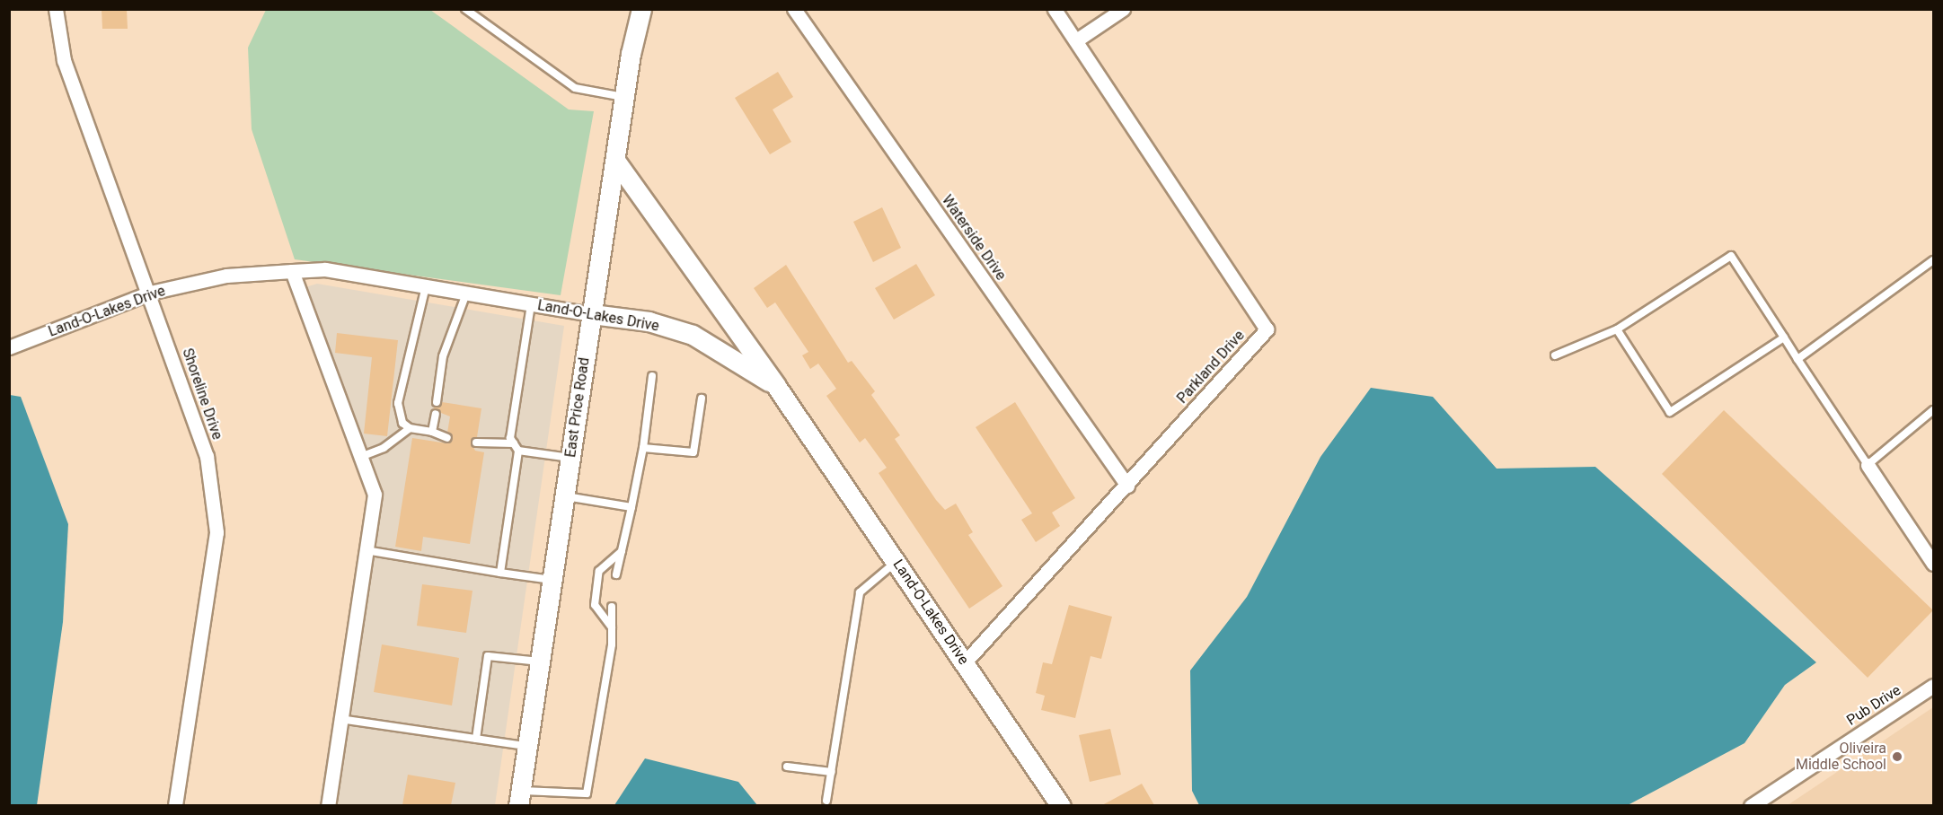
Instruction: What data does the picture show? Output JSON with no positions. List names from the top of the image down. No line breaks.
{"streets":{"street":["Waterside Drive","Land-O-Lakes Drive","Parkland Drive","Shoreline Drive","East Price Road","Pub Drive"]},"crossings":[["Waterside Drive","Parkland Drive"],["Land-O-Lakes Drive","Parkland Drive"],["Land-O-Lakes Drive","Shoreline Drive"],["Land-O-Lakes Drive","East Price Road"]],"places":["Oliveira Middle School"]}
